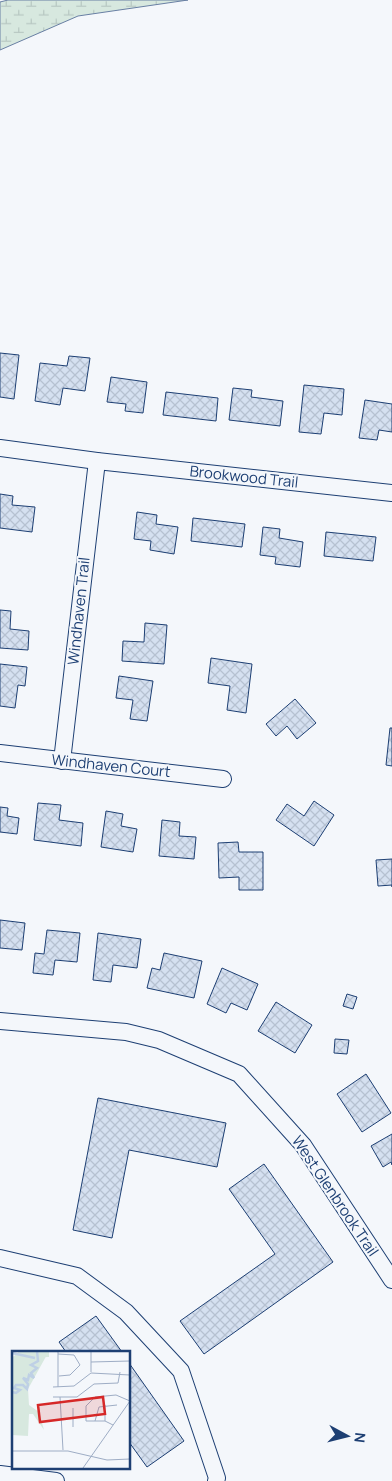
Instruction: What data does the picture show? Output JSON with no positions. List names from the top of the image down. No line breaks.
{"streets":{"street":["Brookwood Trail","Windhaven Trail","Windhaven Court","West Glenbrook Trail"]},"crossings":[["Brookwood Trail","Windhaven Trail"],["Windhaven Trail","Windhaven Court"]],"north":"right"}
